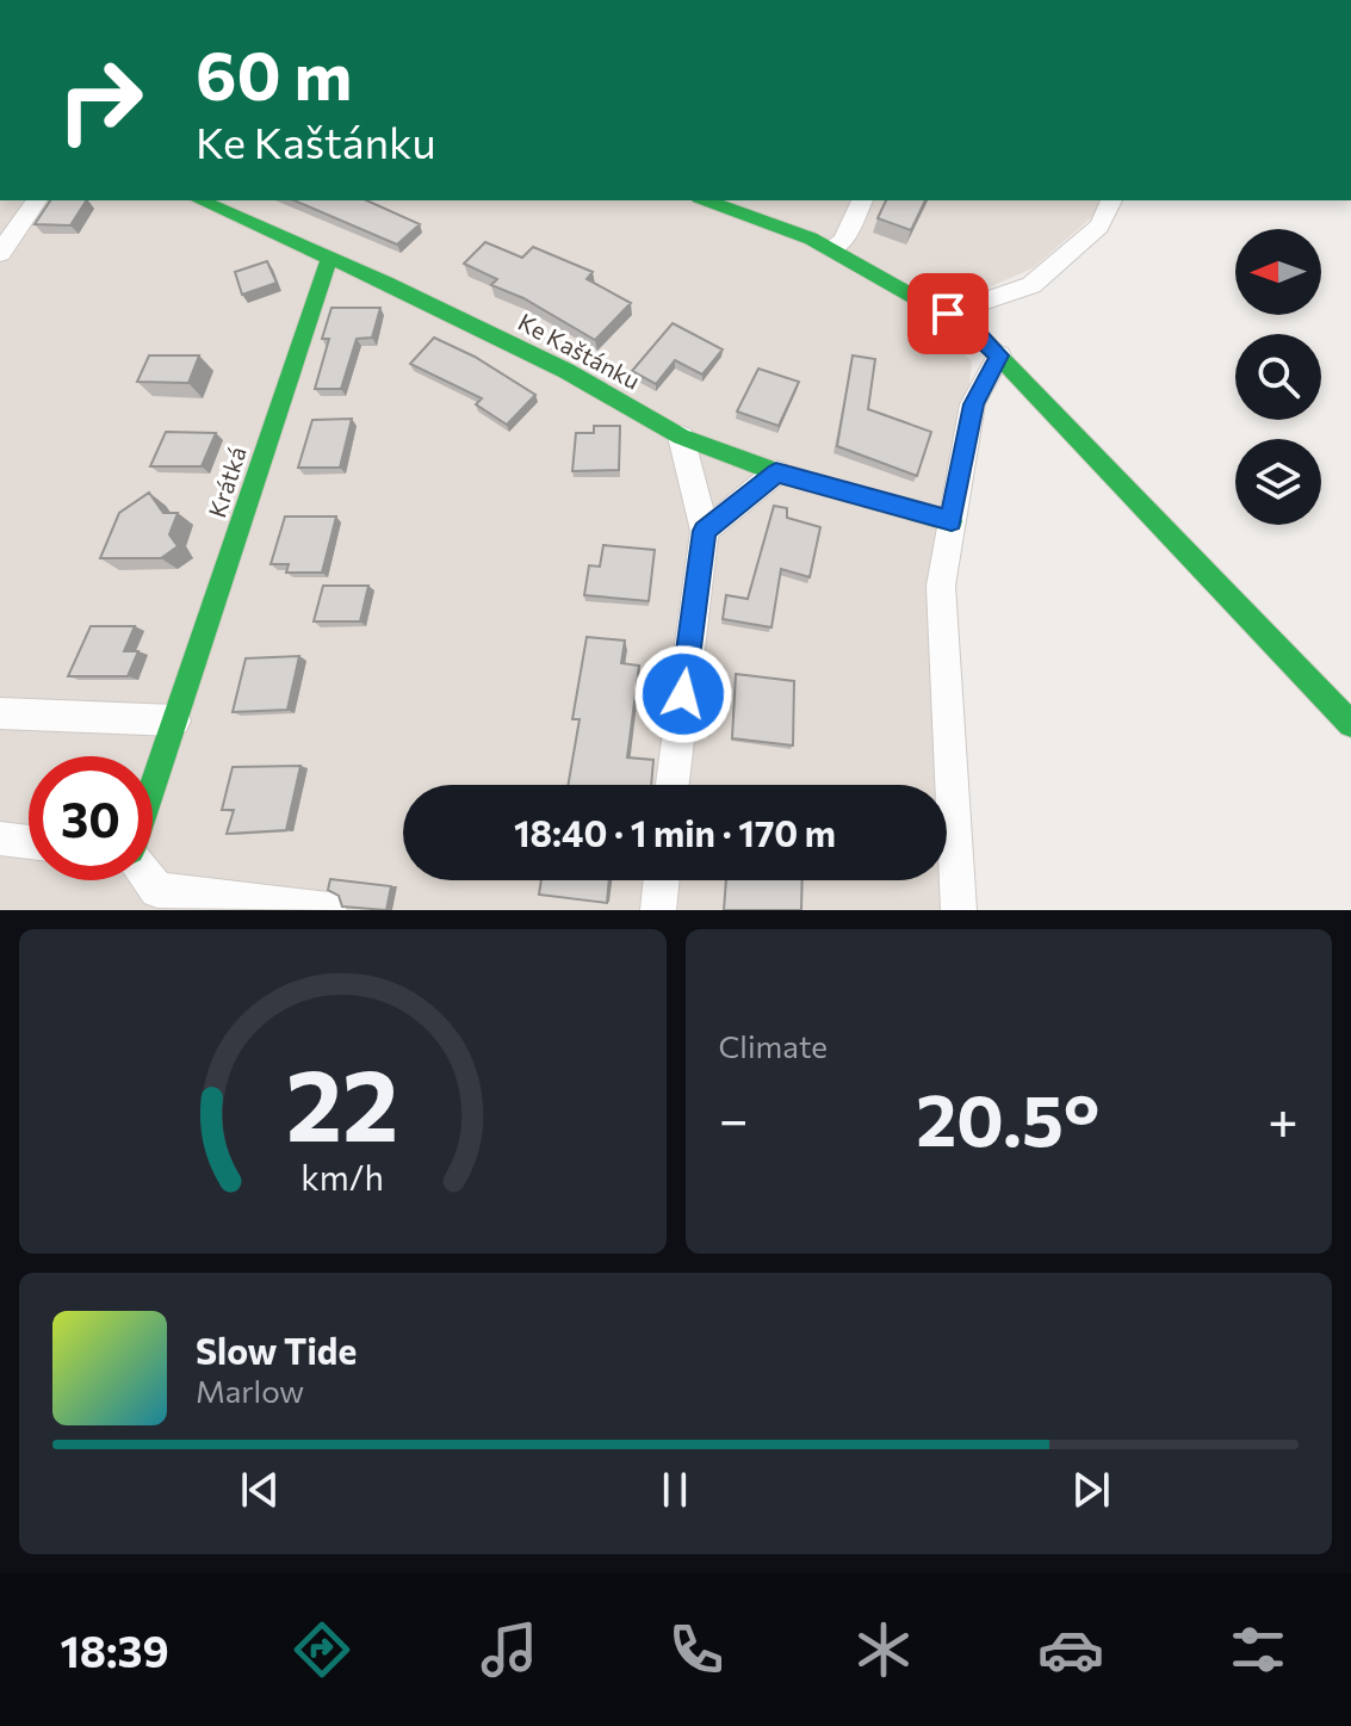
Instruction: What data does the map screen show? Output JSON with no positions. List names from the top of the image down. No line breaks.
{"streets":{"street":["Ke Kaštánku","Krátká"]},"crossings":[["Ke Kaštánku","Krátká"]],"north":"left","page":{"turn":["60 m","Ke Kaštánku"],"limit":"30","trip":"18:40 · 1 min · 170 m","tile":"Climate","heat":["−","20.5°","+"],"song":["Slow Tide","Marlow"],"tabs":"18:39","gauge":["22","km/h"]}}
